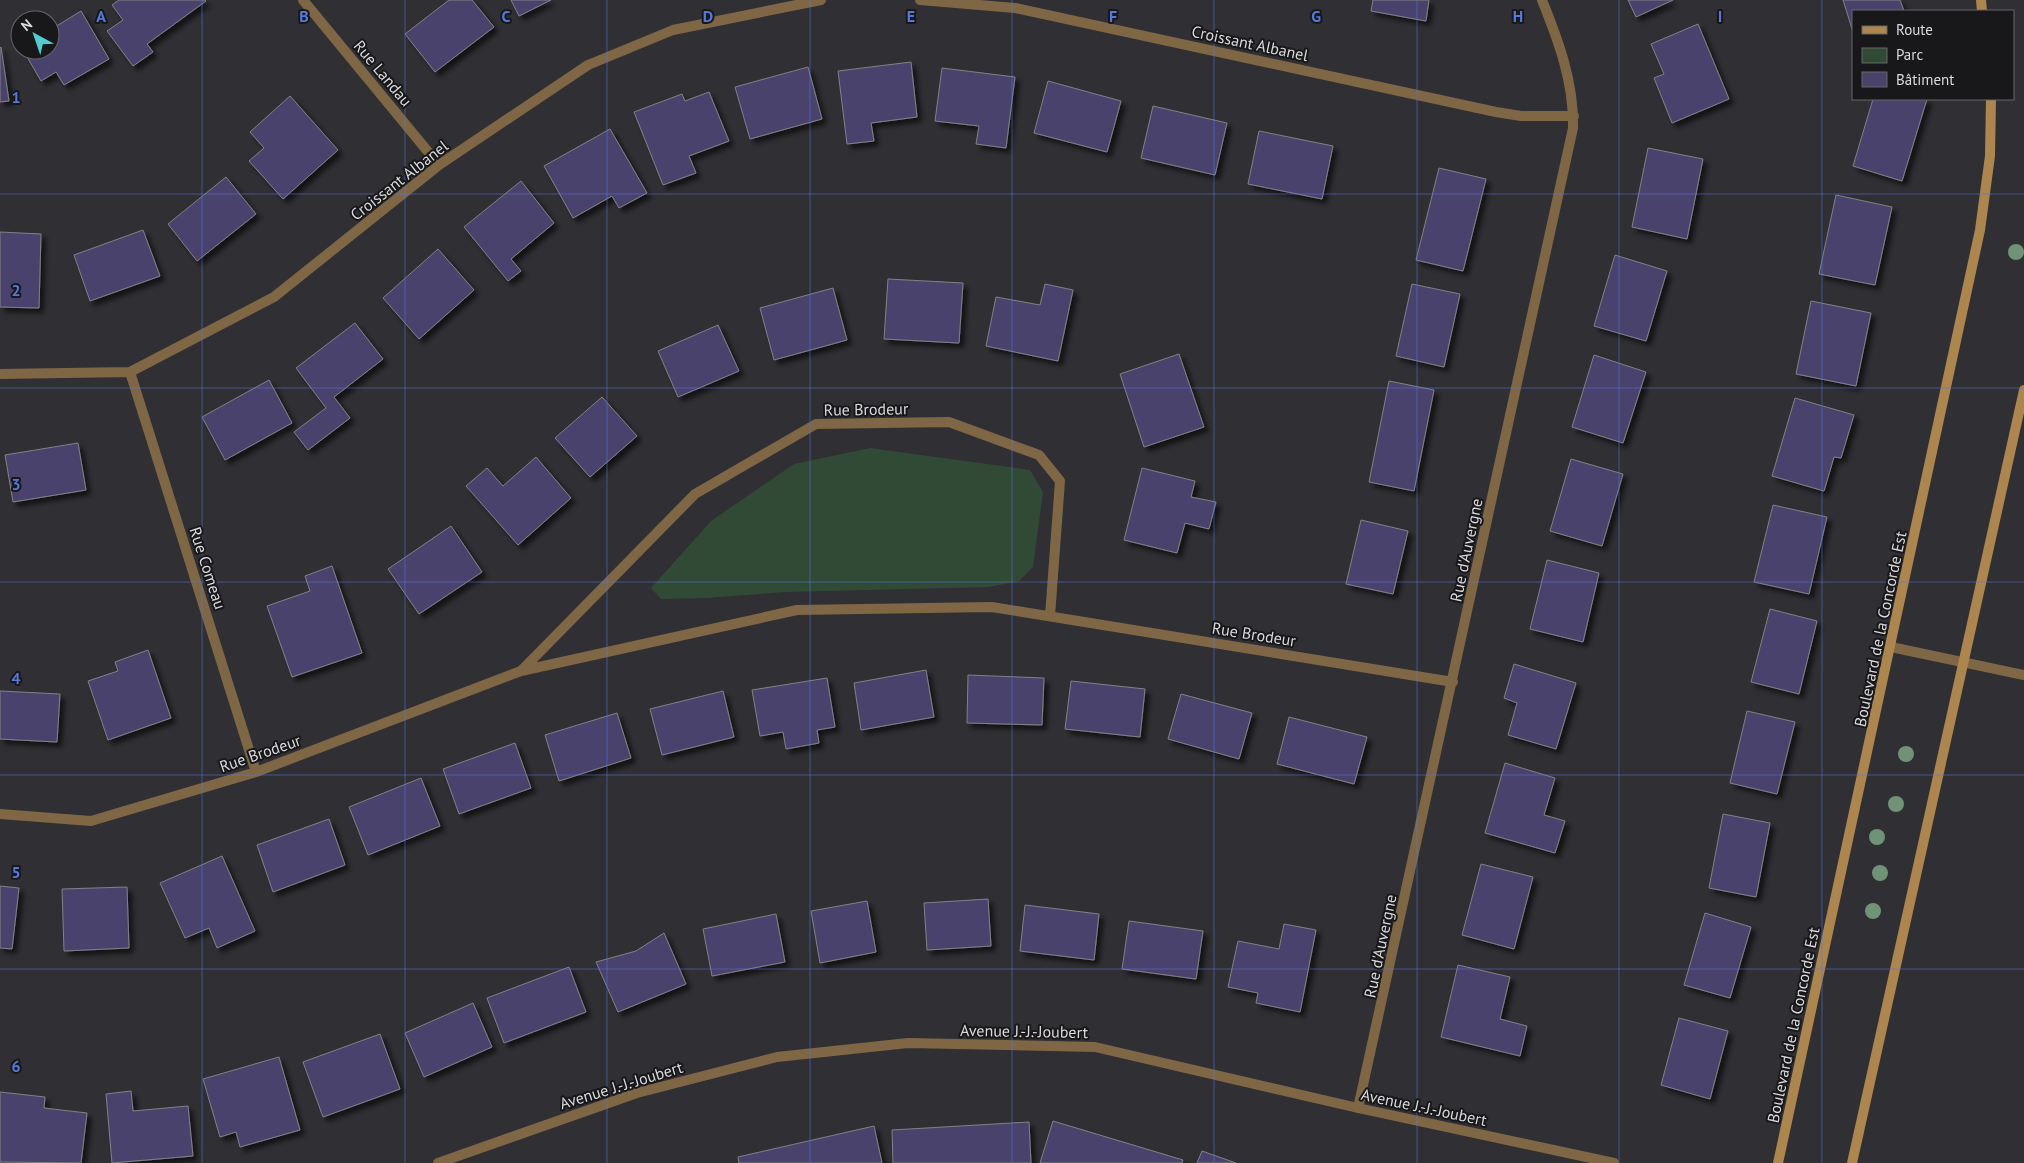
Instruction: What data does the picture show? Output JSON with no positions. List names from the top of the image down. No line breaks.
{"streets":{"street":["Croissant Albanel","Rue Landau","Rue Brodeur","Rue d'Auvergne","Rue Comeau","Boulevard de la Concorde Est","Avenue J.-J.-Joubert"]},"crossings":[["Croissant Albanel","Rue Landau"],["Croissant Albanel","Rue d'Auvergne"],["Croissant Albanel","Rue Comeau"],["Rue Brodeur","Rue d'Auvergne"],["Rue Brodeur","Rue Comeau"],["Rue d'Auvergne","Avenue J.-J.-Joubert"]],"legend":["Route","Parc","Bâtiment"],"north":"top left","grid":{"columns":["A","B","C","D","E","F","G","H","I"],"rows":["1","2","3","4","5","6"]}}
